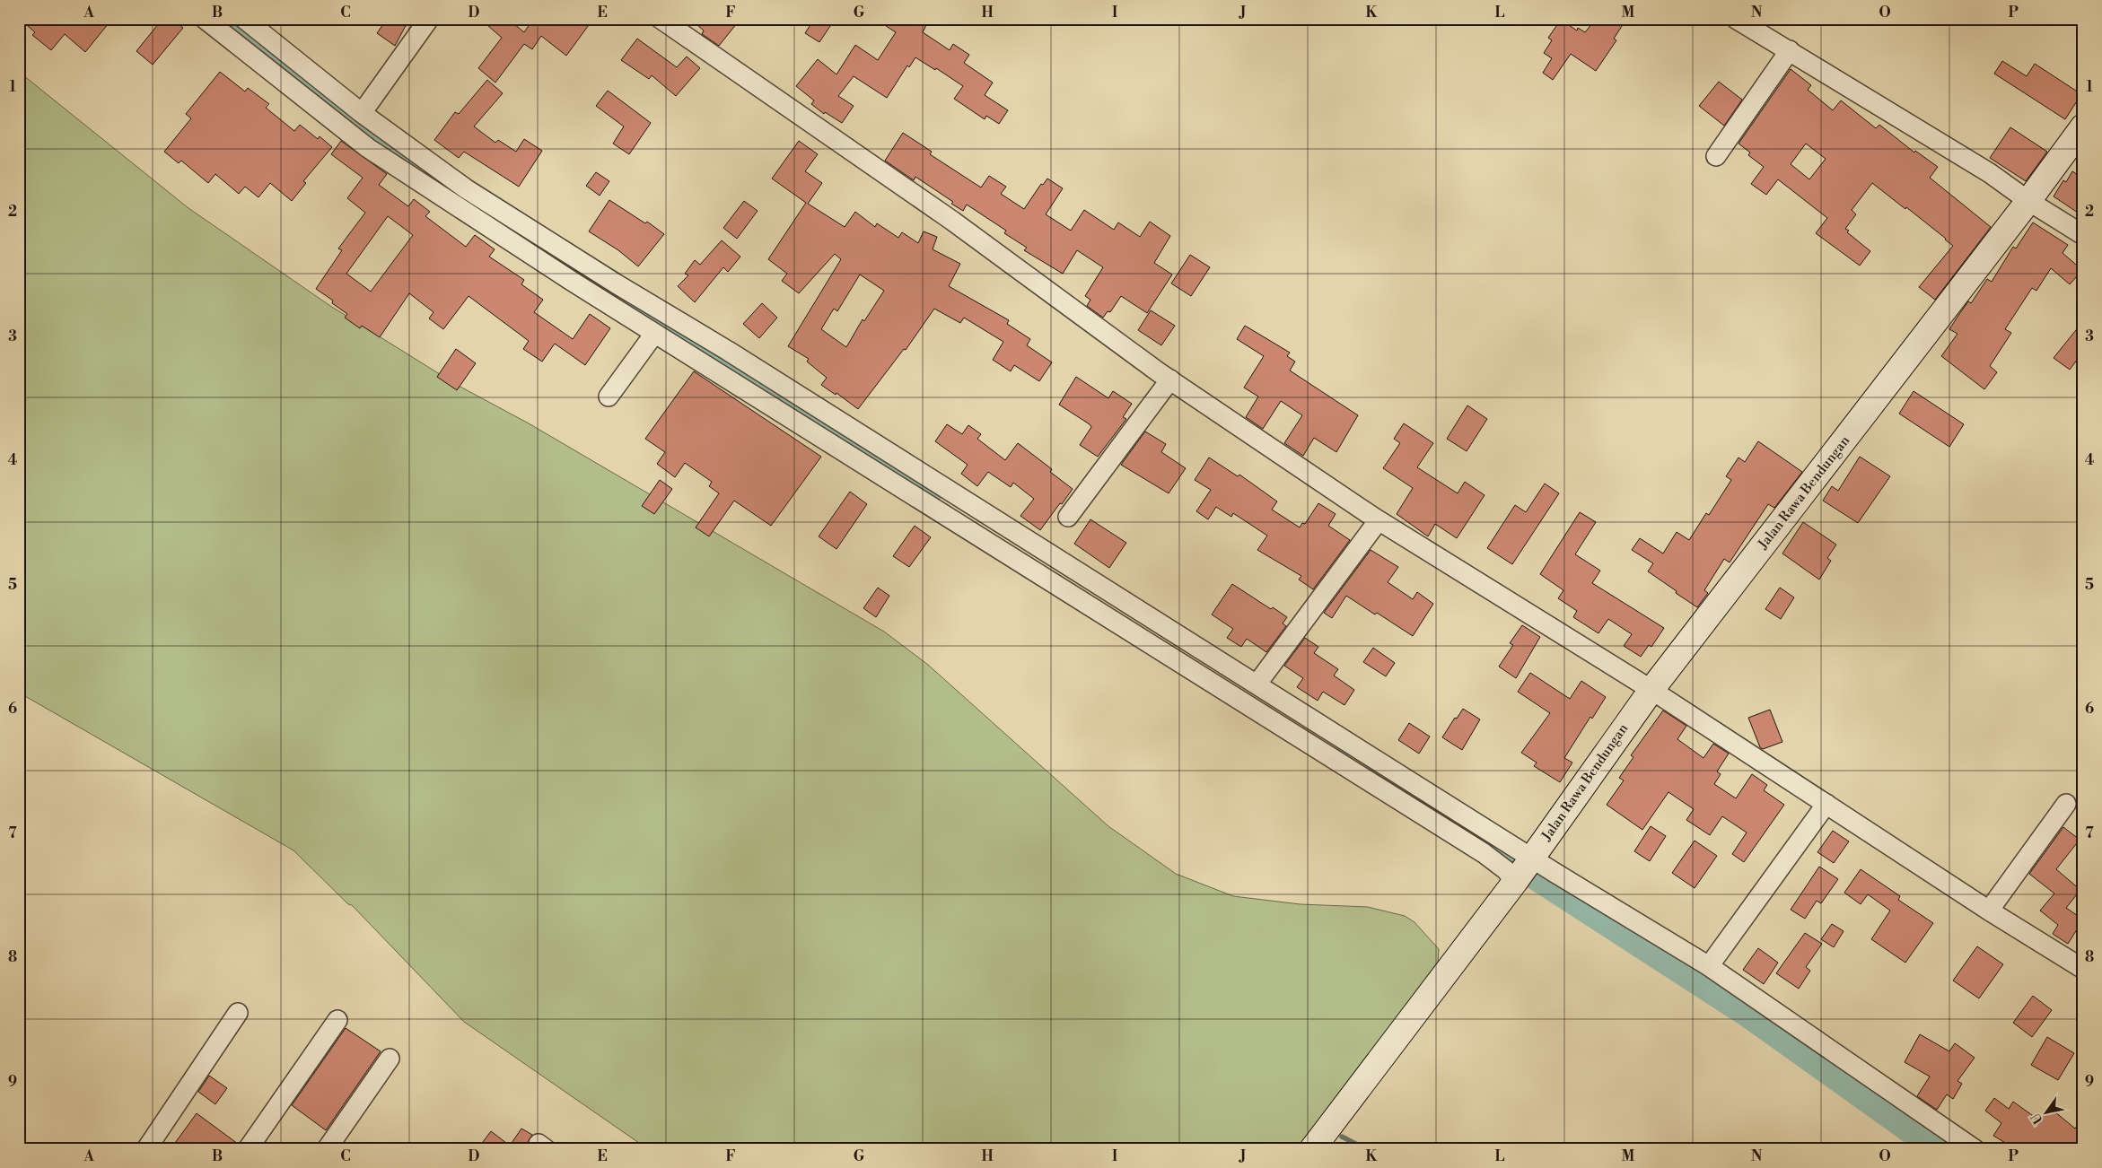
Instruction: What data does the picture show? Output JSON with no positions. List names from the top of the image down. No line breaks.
{"streets":{"street":["Jalan Rawa Bendungan"]},"north":"bottom left","grid":{"columns":["A","B","C","D","E","F","G","H","I","J","K","L","M","N","O","P"],"rows":["1","2","3","4","5","6","7","8","9"]}}
